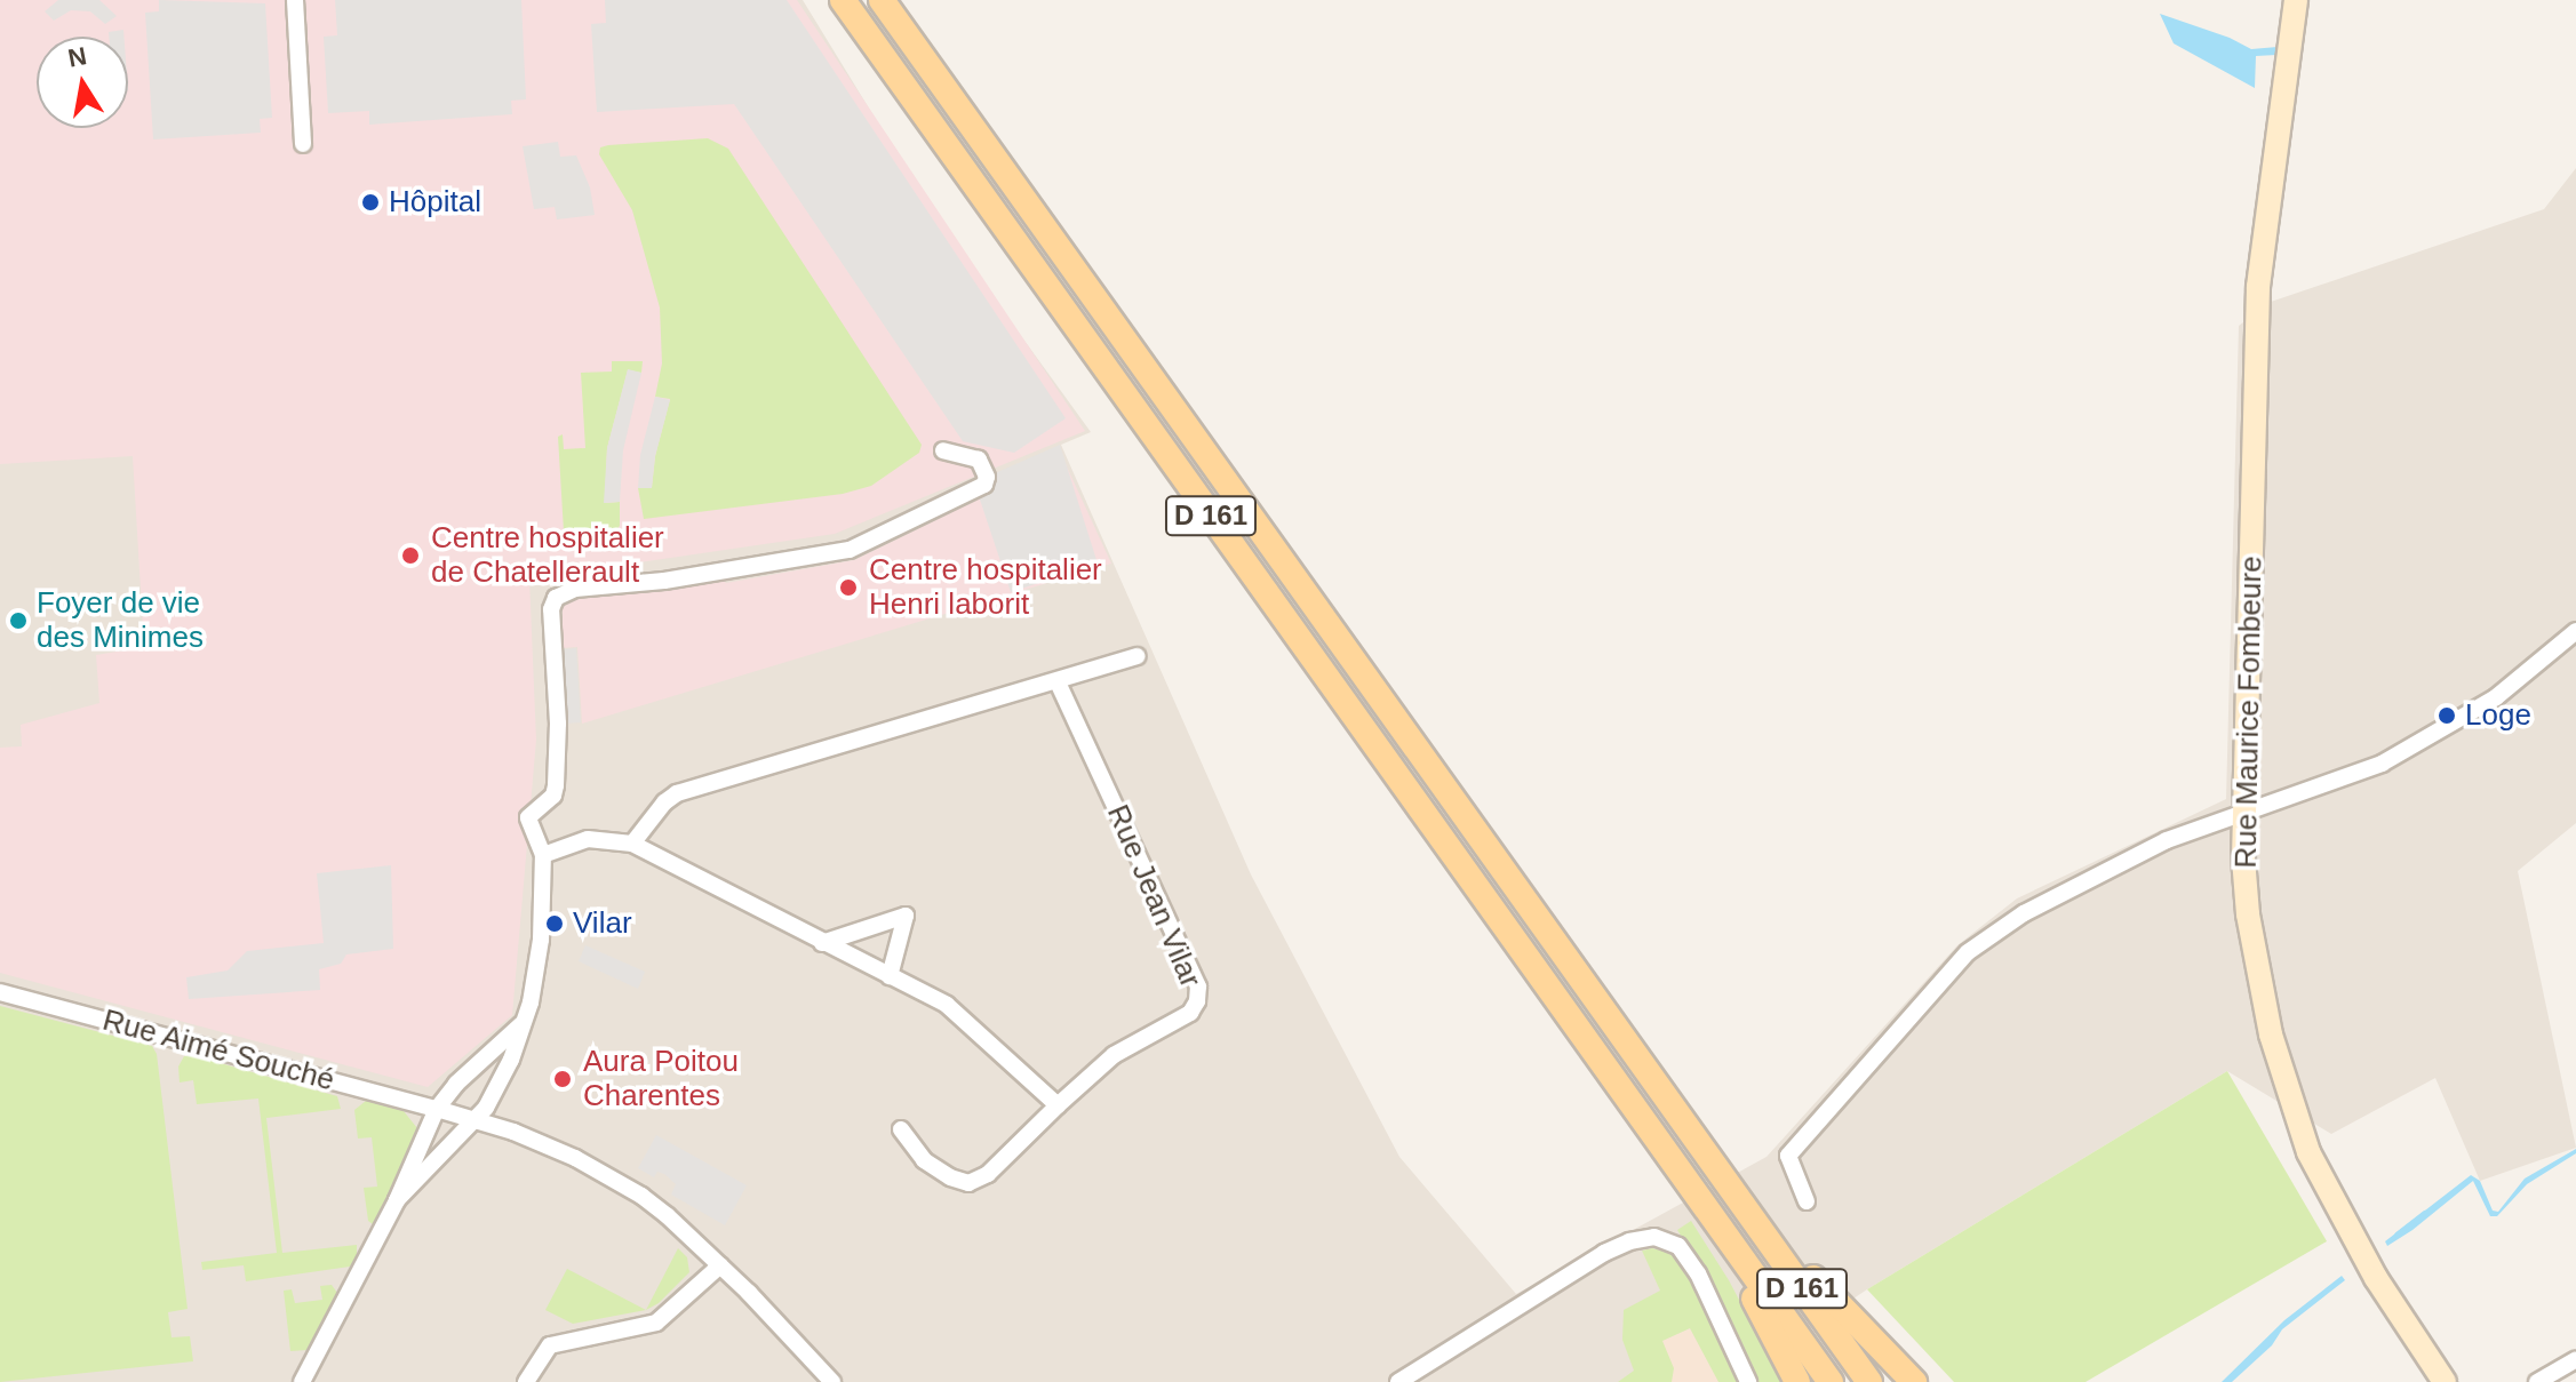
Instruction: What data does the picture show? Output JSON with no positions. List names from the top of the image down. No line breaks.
{"streets":{"main road":["D 161"],"street":["Rue Maurice Fombeure","Rue Jean Vilar","Rue Aimé Souché"]},"places":["Hôpital","Centre hospitalier de Chatellerault","Centre hospitalier Henri laborit","Foyer de vie des Minimes","Loge","Vilar","Aura Poitou Charentes"],"north":"top"}
